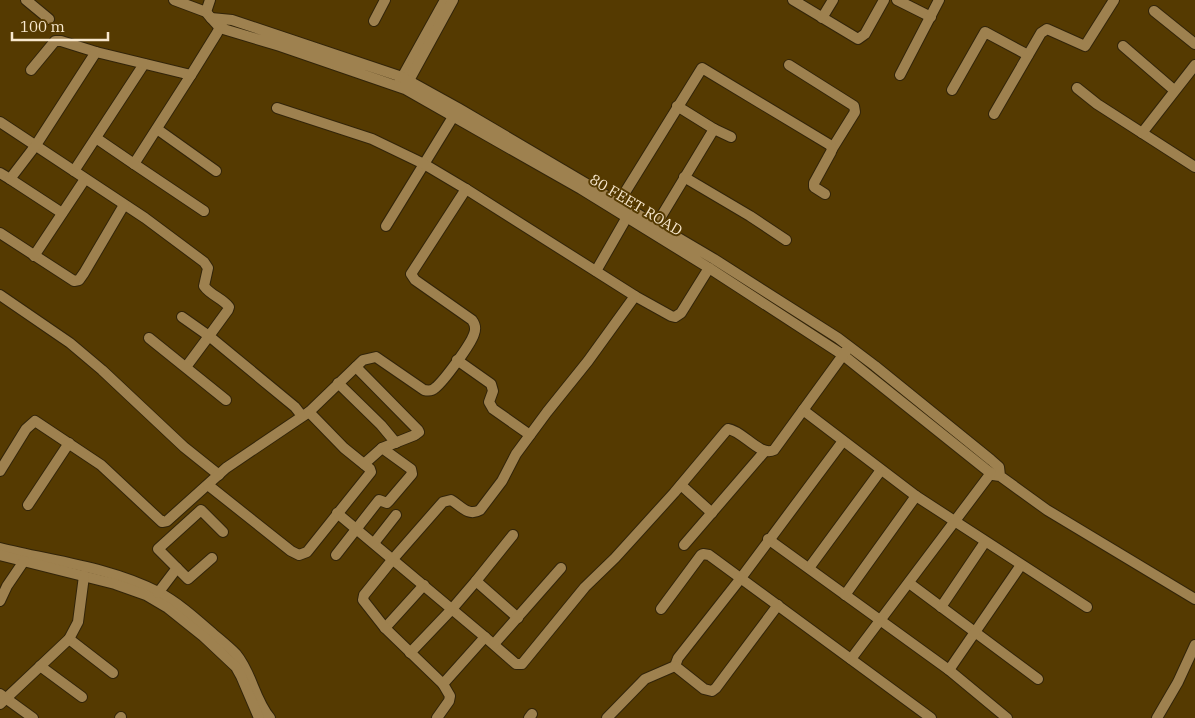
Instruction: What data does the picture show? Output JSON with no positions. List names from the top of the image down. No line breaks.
{"streets":{"street":["80 FEET ROAD"]},"scale_bar":"100 m"}
